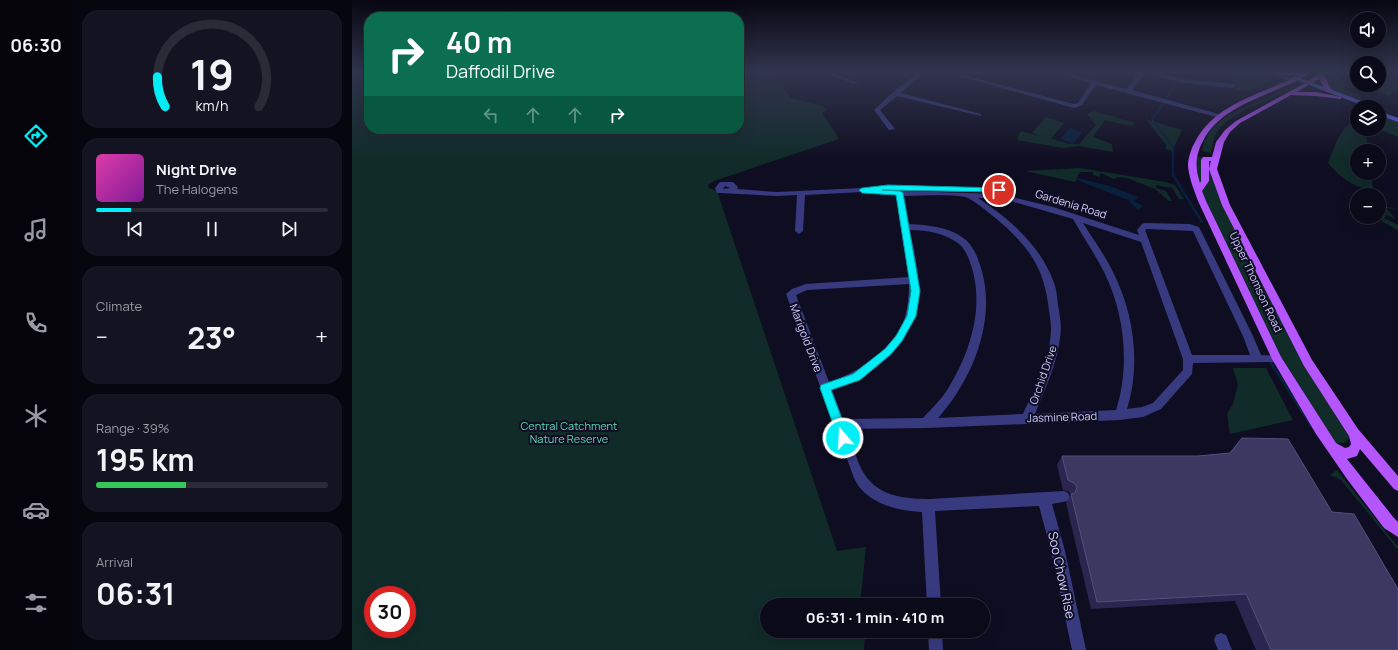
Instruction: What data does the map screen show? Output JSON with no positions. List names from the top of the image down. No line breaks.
{"streets":{"main road":["Upper Thomson Road"],"street":["Gardenia Road","Marigold Drive","Orchid Drive","Jasmine Road","Soo Chow Rise"]},"crossings":[["Gardenia Road","Orchid Drive"],["Marigold Drive","Jasmine Road"],["Marigold Drive","Soo Chow Rise"],["Orchid Drive","Jasmine Road"]],"parks":["Central Catchment Nature Reserve"],"page":{"tabs":"06:30","map_buttons":["+","−"],"turn":["40 m","Daffodil Drive"],"song":["Night Drive","The Halogens"],"tile":["Climate",["Range · 39%","195 km"],["Arrival","06:31"]],"heat":["−","23°","+"],"limit":"30","trip":"06:31 · 1 min · 410 m","gauge":["19","km/h"]}}
